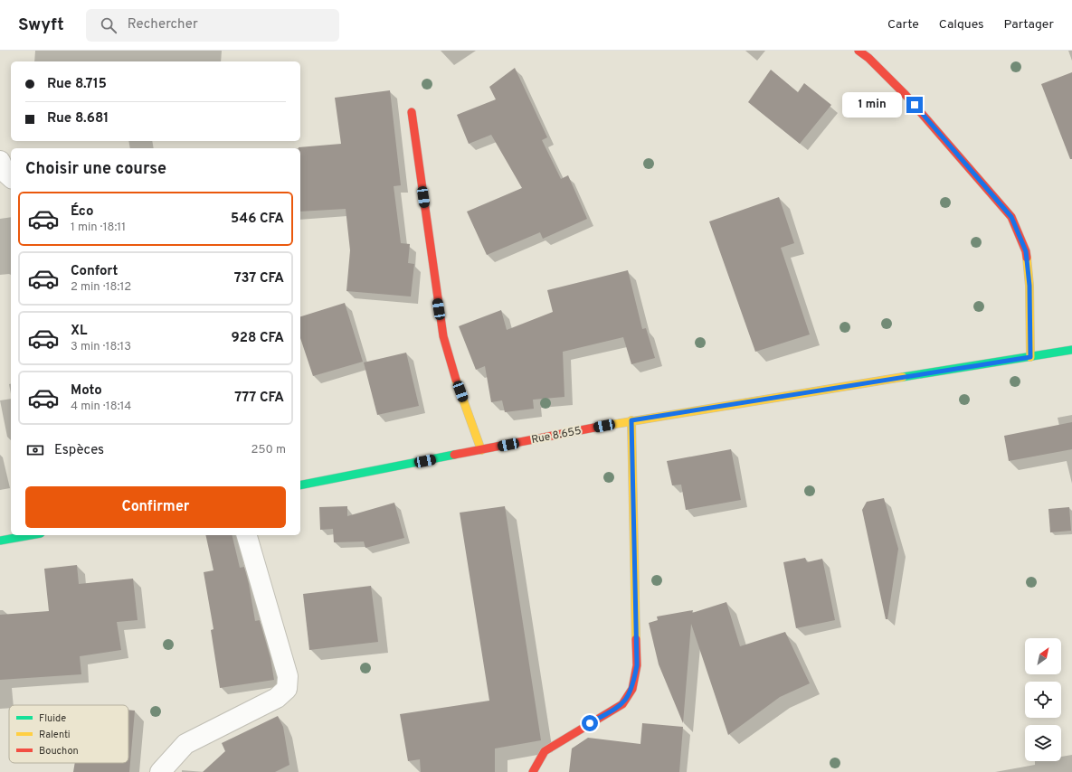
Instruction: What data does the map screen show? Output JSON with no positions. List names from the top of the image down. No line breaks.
{"streets":{"street":["Rue 8.655"]},"legend":["Fluide","Ralenti","Bouchon"],"north":"top right","page":{"header":"Swyft","search":"Rechercher","nav":["Carte","Calques","Partager"],"banner":["Rue 8.715","Rue 8.681"],"bubble":"1 min","heading":"Choisir une course","list":[{"name":"Éco","note":"1 min · 18:11","value":"546 CFA"},{"name":"Confort","note":"2 min · 18:12","value":"737 CFA"},{"name":"XL","note":"3 min · 18:13","value":"928 CFA"},{"name":"Moto","note":"4 min · 18:14","value":"777 CFA"}],"pay":["Espèces","250 m"],"buttons":"Confirmer"}}
